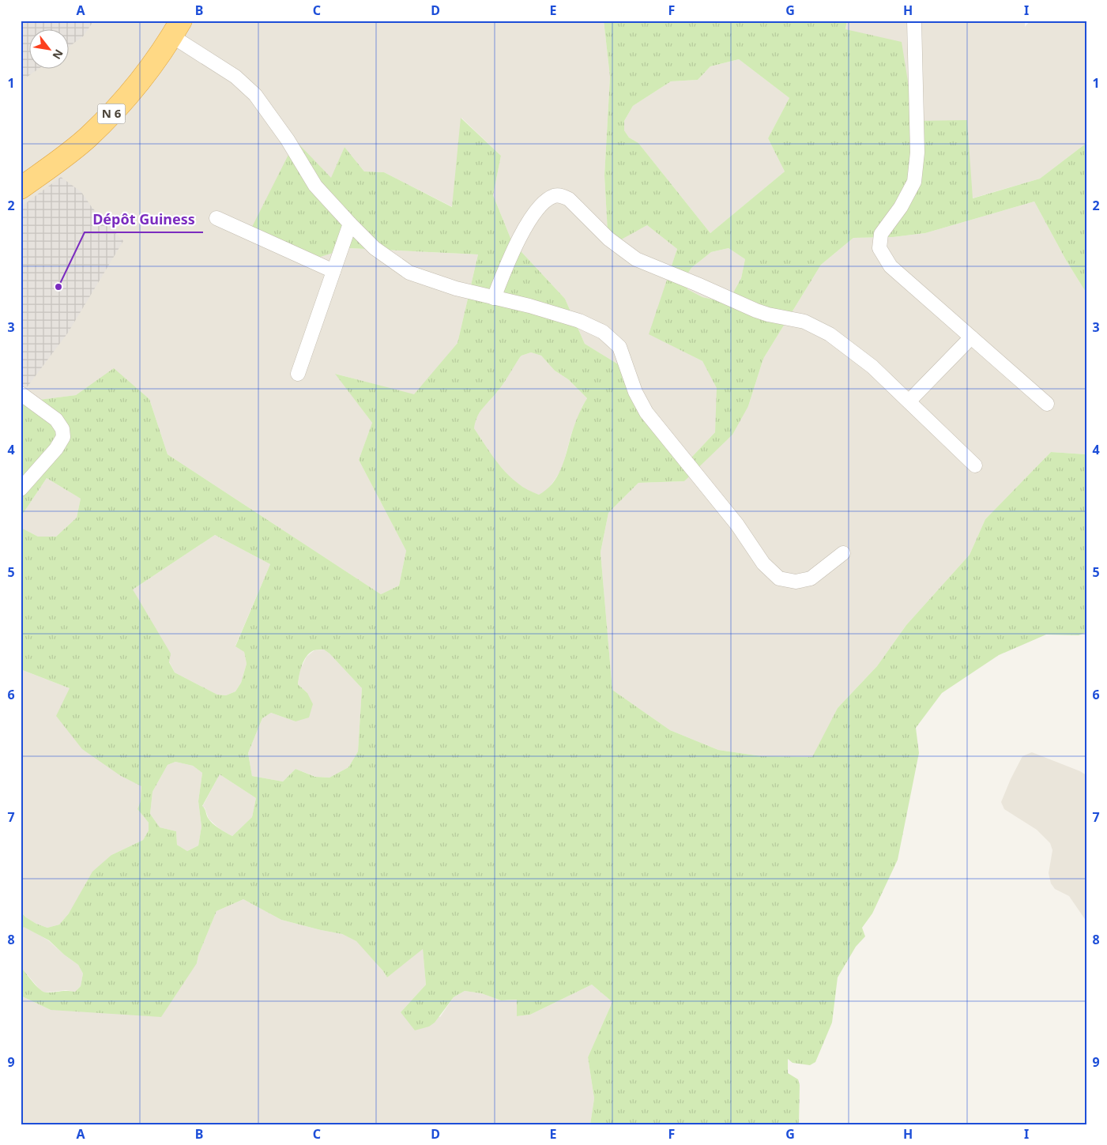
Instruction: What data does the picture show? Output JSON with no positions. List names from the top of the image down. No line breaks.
{"streets":{"highway":["N 6"]},"places":["Dépôt Guiness"],"north":"bottom right","grid":{"columns":["A","B","C","D","E","F","G","H","I"],"rows":["1","2","3","4","5","6","7","8","9"]}}
